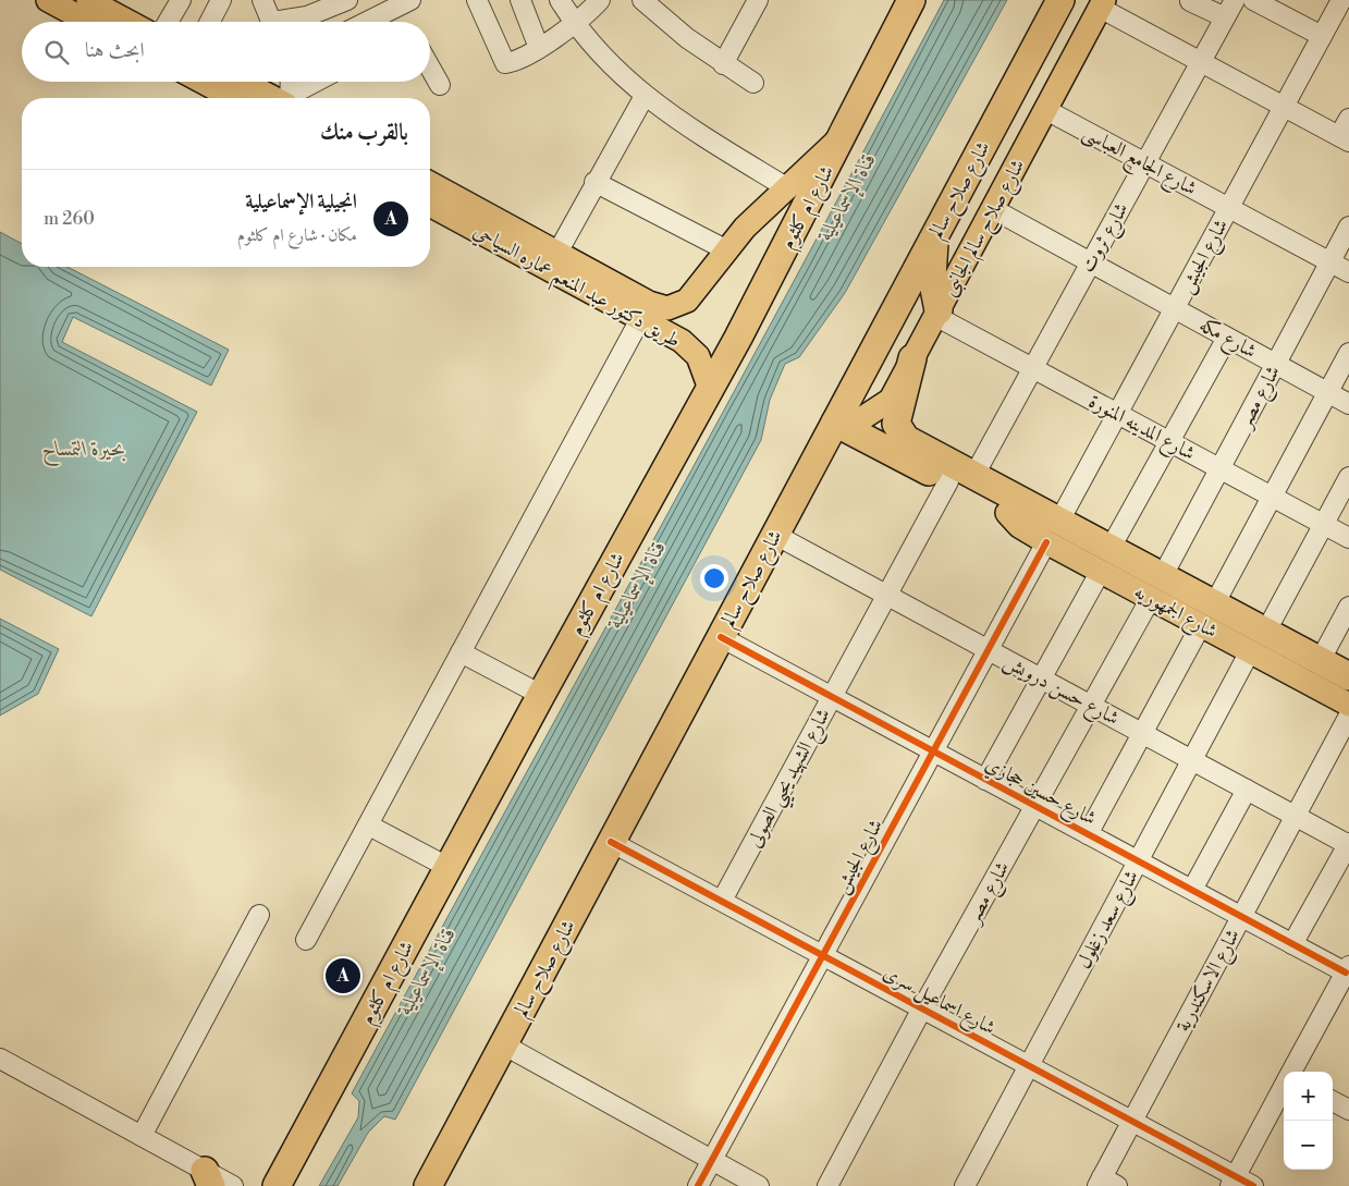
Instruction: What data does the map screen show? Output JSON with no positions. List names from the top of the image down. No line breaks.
{"streets":{"highway":["شارع صلاح سالم","شارع ام كلثوم","شارع الجمهوريه"],"main road":["شارع صلاح سالم الجانبى","طريق دكتور عبد المنعم عماره السياحي"],"street":["شارع الجامع العباسى","شارع ثروت","شارع الجيش","شارع مكه","شارع مصر","شارع المدينه المنورة","شارع حسن درويش","شارع الشهيد يحيي الصولى","شارع حسين حجازي","شارع سعد زغلول","شارع الاسكندرية","شارع اسماعيل سرى"]},"crossings":[["شارع الجامع العباسى","شارع صلاح سالم الجانبى"],["شارع الجامع العباسى","شارع ثروت"],["شارع الجامع العباسى","شارع الجيش"],["شارع الجامع العباسى","شارع مصر"],["شارع صلاح سالم","شارع صلاح سالم الجانبى"],["شارع صلاح سالم","شارع الجمهوريه"],["شارع صلاح سالم","شارع حسن درويش"],["شارع صلاح سالم","شارع حسين حجازي"],["شارع صلاح سالم","شارع اسماعيل سرى"],["شارع ام كلثوم","طريق دكتور عبد المنعم عماره السياحي"],["شارع صلاح سالم الجانبى","شارع مكه"],["شارع صلاح سالم الجانبى","شارع المدينه المنورة"],["شارع صلاح سالم الجانبى","شارع الجمهوريه"],["شارع ثروت","شارع مكه"],["شارع ثروت","شارع المدينه المنورة"],["شارع ثروت","شارع الجمهوريه"],["شارع الجيش","شارع مكه"],["شارع الجيش","شارع المدينه المنورة"],["شارع الجيش","شارع الجمهوريه"],["شارع الجيش","شارع حسن درويش"],["شارع الجيش","شارع حسين حجازي"],["شارع الجيش","شارع اسماعيل سرى"],["شارع مكه","شارع مصر"],["شارع مصر","شارع المدينه المنورة"],["شارع مصر","شارع الجمهوريه"],["شارع مصر","شارع حسن درويش"],["شارع مصر","شارع حسين حجازي"],["شارع مصر","شارع اسماعيل سرى"],["شارع الجمهوريه","شارع الشهيد يحيي الصولى"],["شارع الجمهوريه","شارع سعد زغلول"],["شارع حسن درويش","شارع الشهيد يحيي الصولى"],["شارع حسن درويش","شارع سعد زغلول"],["شارع حسن درويش","شارع الاسكندرية"],["شارع الشهيد يحيي الصولى","شارع حسين حجازي"],["شارع الشهيد يحيي الصولى","شارع اسماعيل سرى"],["شارع حسين حجازي","شارع سعد زغلول"],["شارع حسين حجازي","شارع الاسكندرية"],["شارع سعد زغلول","شارع اسماعيل سرى"],["شارع الاسكندرية","شارع اسماعيل سرى"]],"water":["قناة الإسماعيلية","بحيرة التمساح"],"page":{"search":"ابحث هنا","heading":"بالقرب منك","list":[{"mark":"A","name":"انجيلية الإسماعيلية","note":"مكان · شارع ام كلثوم","value":"260 m"}],"pins":"A","map_buttons":["+","−"]}}
